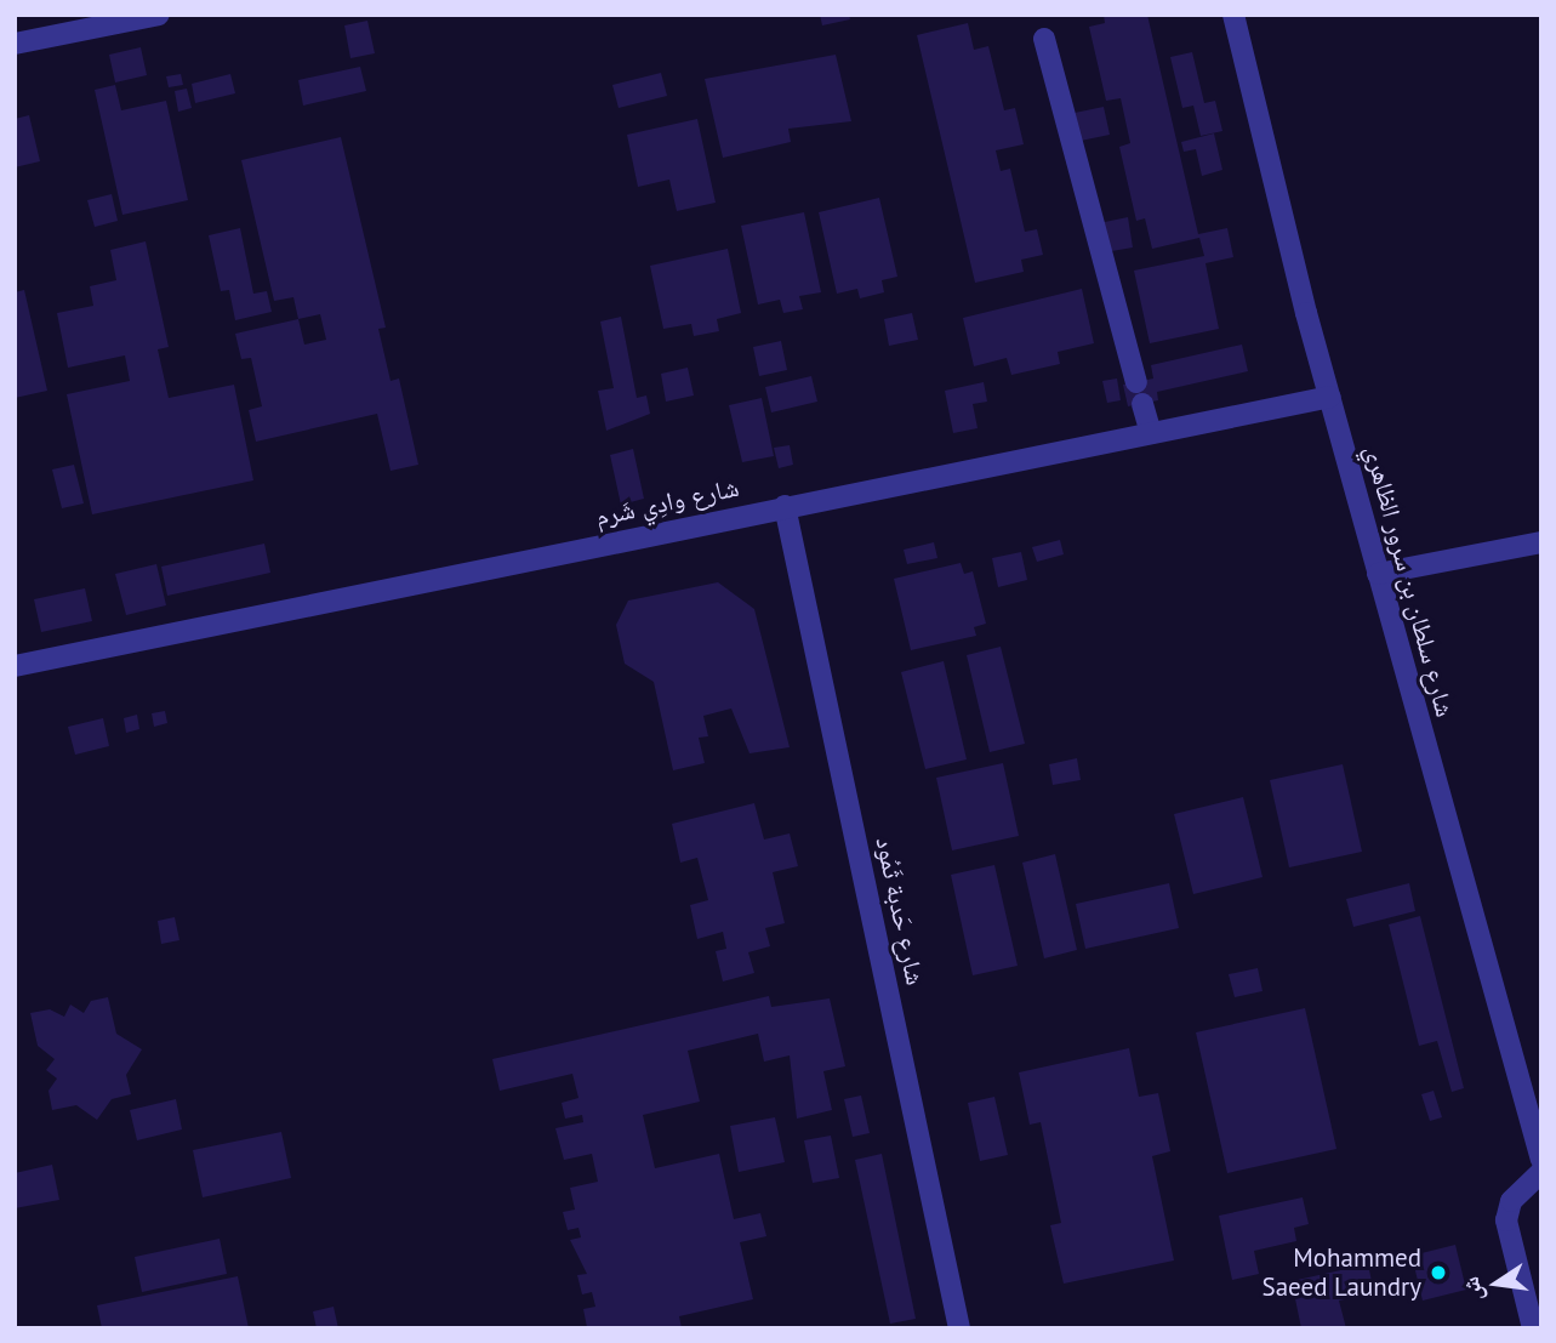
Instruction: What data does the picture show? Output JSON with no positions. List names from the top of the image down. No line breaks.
{"streets":{"street":["شارع وادِي شَرم","شارع سلطان بن سرور الظاهري","شارع حَدبة ثَمُود"]},"crossings":[["شارع وادِي شَرم","شارع سلطان بن سرور الظاهري"],["شارع وادِي شَرم","شارع حَدبة ثَمُود"]],"places":["Mohammed Saeed Laundry"],"north":"left"}
